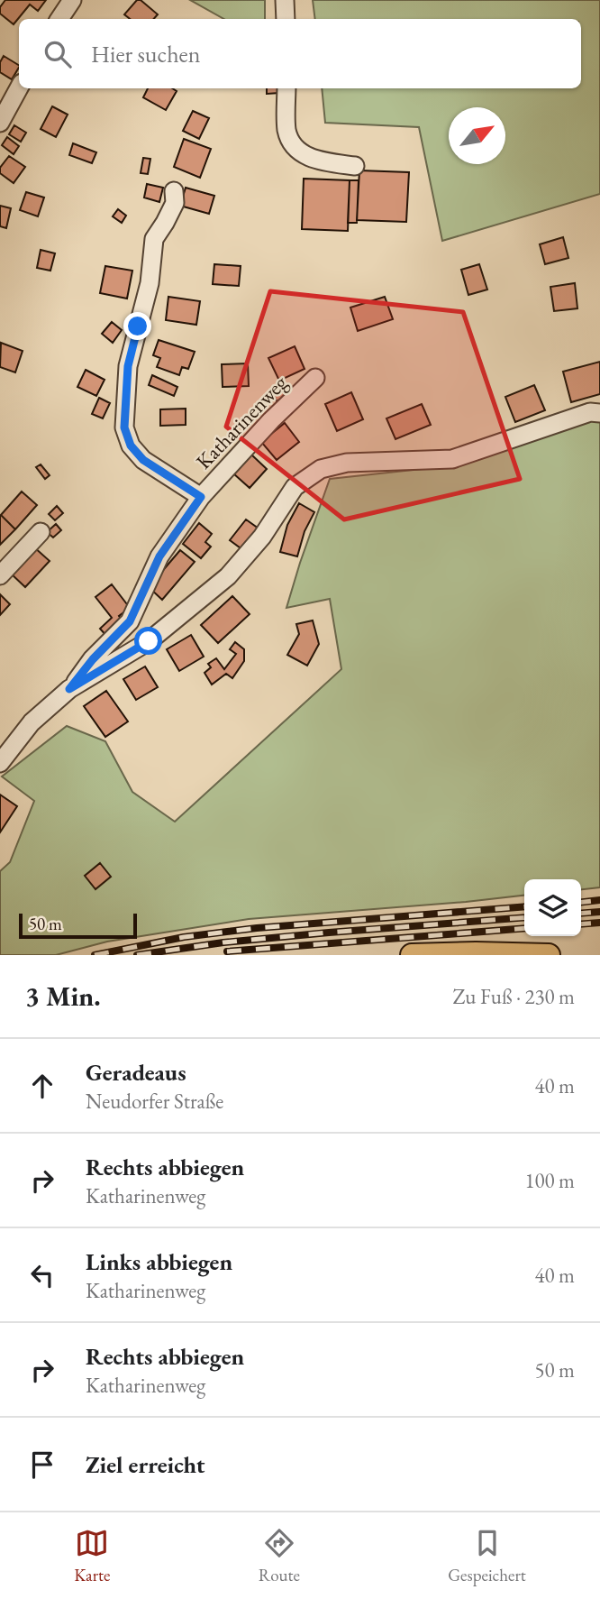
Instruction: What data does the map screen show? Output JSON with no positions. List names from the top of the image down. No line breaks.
{"streets":{"street":["Katharinenweg"]},"scale_bar":"50 m","north":"top right","page":{"search":"Hier suchen","scale":"50 m","heading":["3 Min.","Zu Fuß · 230 m"],"list":[["Geradeaus","Neudorfer Straße","40 m"],["Rechts abbiegen","Katharinenweg","100 m"],["Links abbiegen","Katharinenweg","40 m"],["Rechts abbiegen","Katharinenweg","50 m"],"Ziel erreicht"],"nav":["Karte","Route","Gespeichert"]}}
